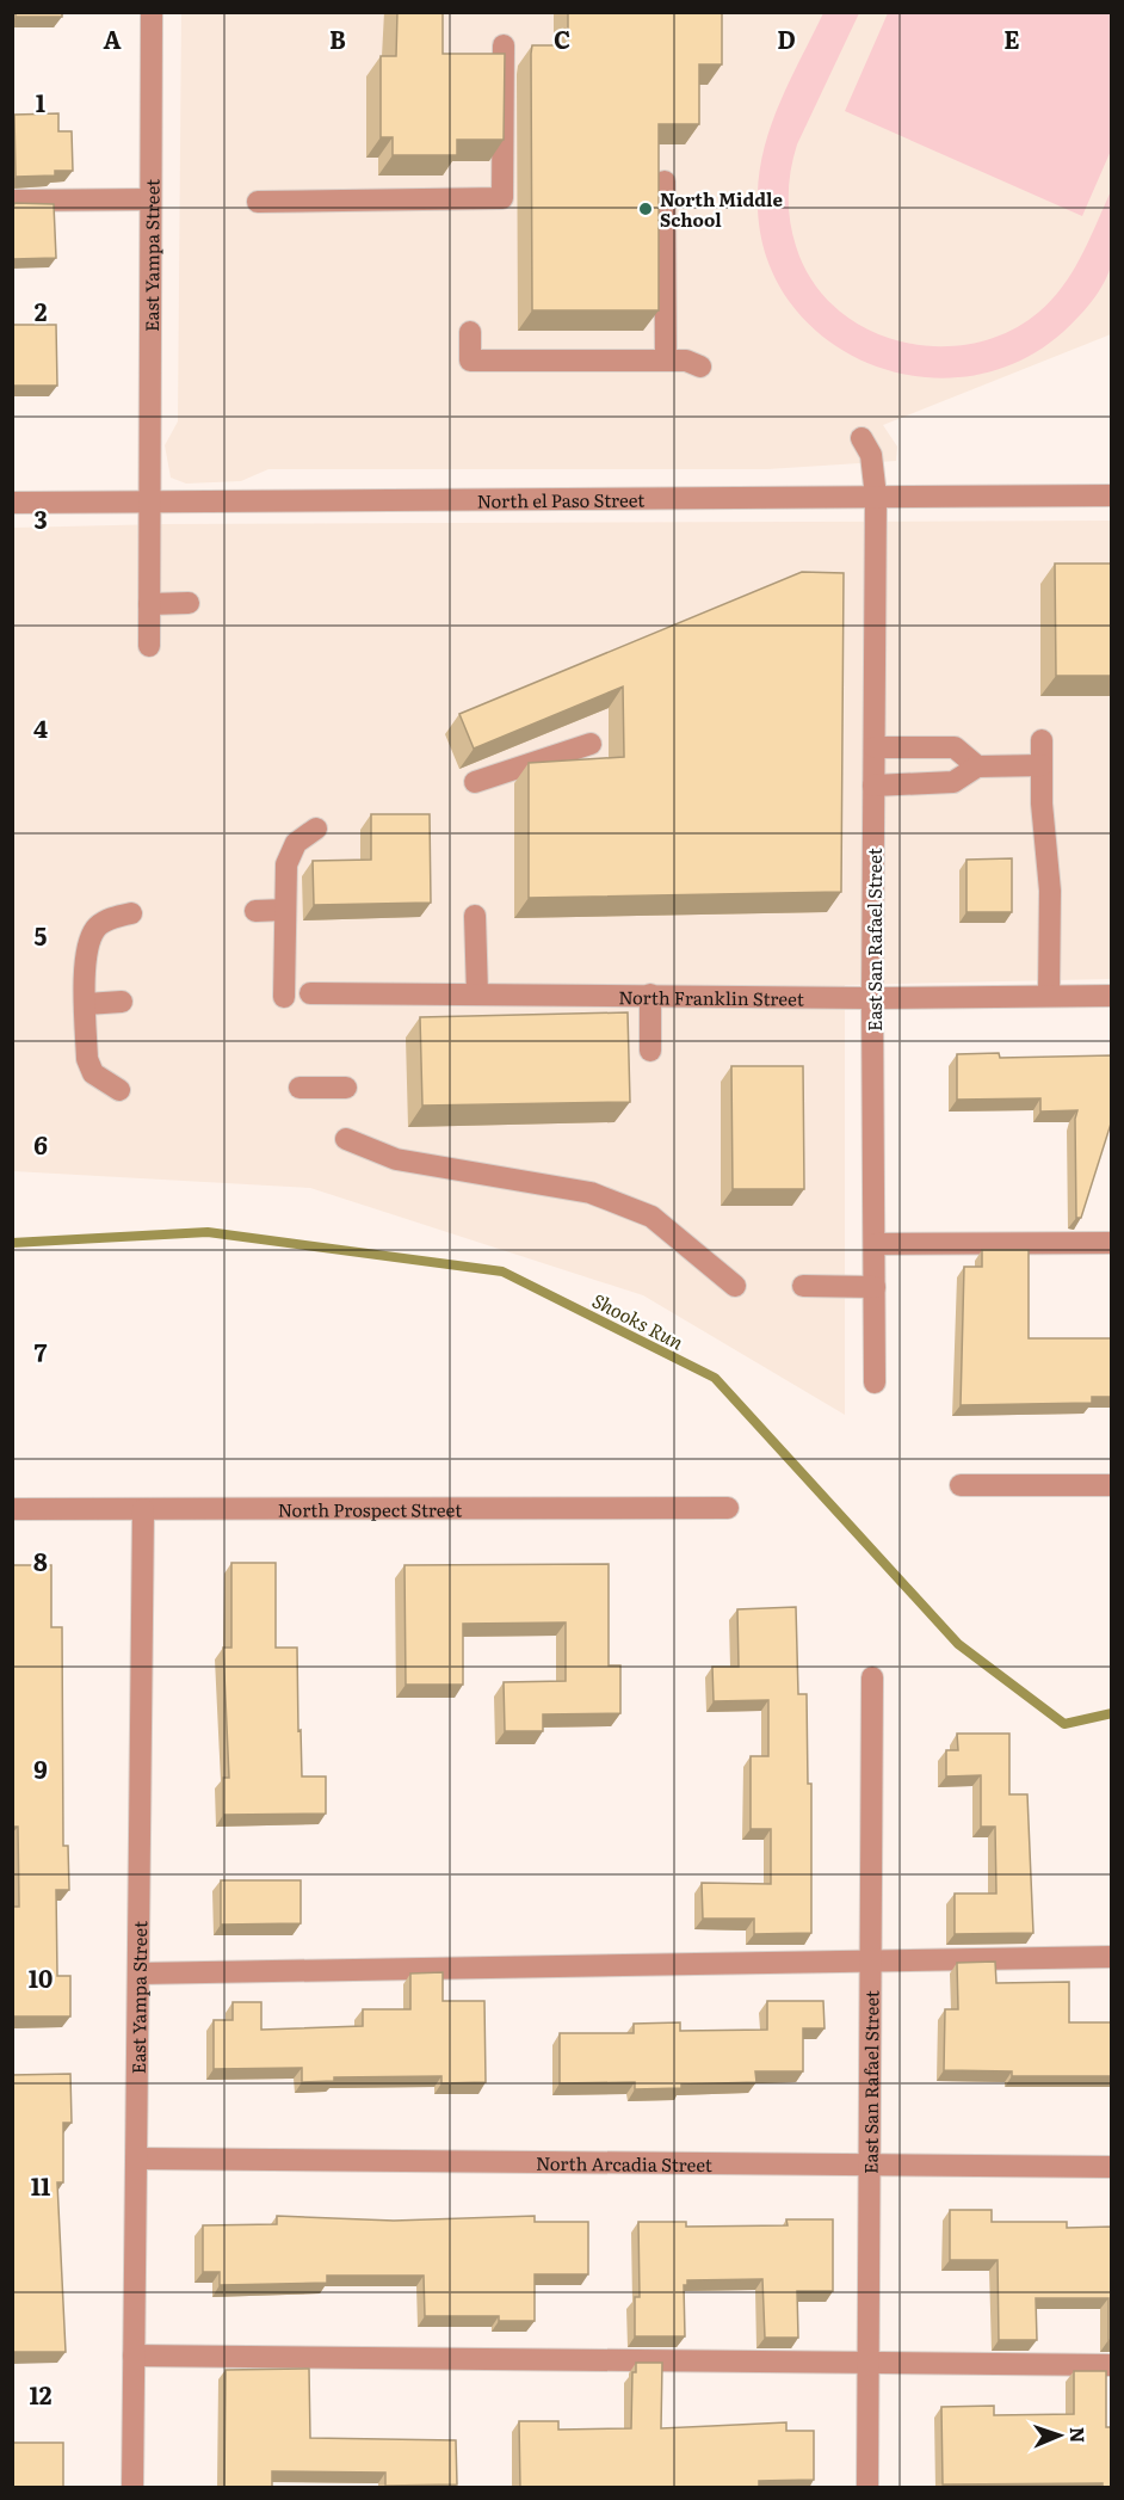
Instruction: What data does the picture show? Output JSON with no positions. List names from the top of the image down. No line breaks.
{"streets":{"street":["East Yampa Street","North el Paso Street","East San Rafael Street","North Franklin Street","North Prospect Street","North Arcadia Street"]},"crossings":[["East Yampa Street","North el Paso Street"],["East Yampa Street","North Prospect Street"],["East Yampa Street","North Arcadia Street"],["North el Paso Street","East San Rafael Street"],["East San Rafael Street","North Franklin Street"],["East San Rafael Street","North Arcadia Street"]],"water":["Shooks Run"],"places":["North Middle School"],"north":"right","grid":{"columns":["A","B","C","D","E"],"rows":["1","2","3","4","5","6","7","8","9","10","11","12"]}}
